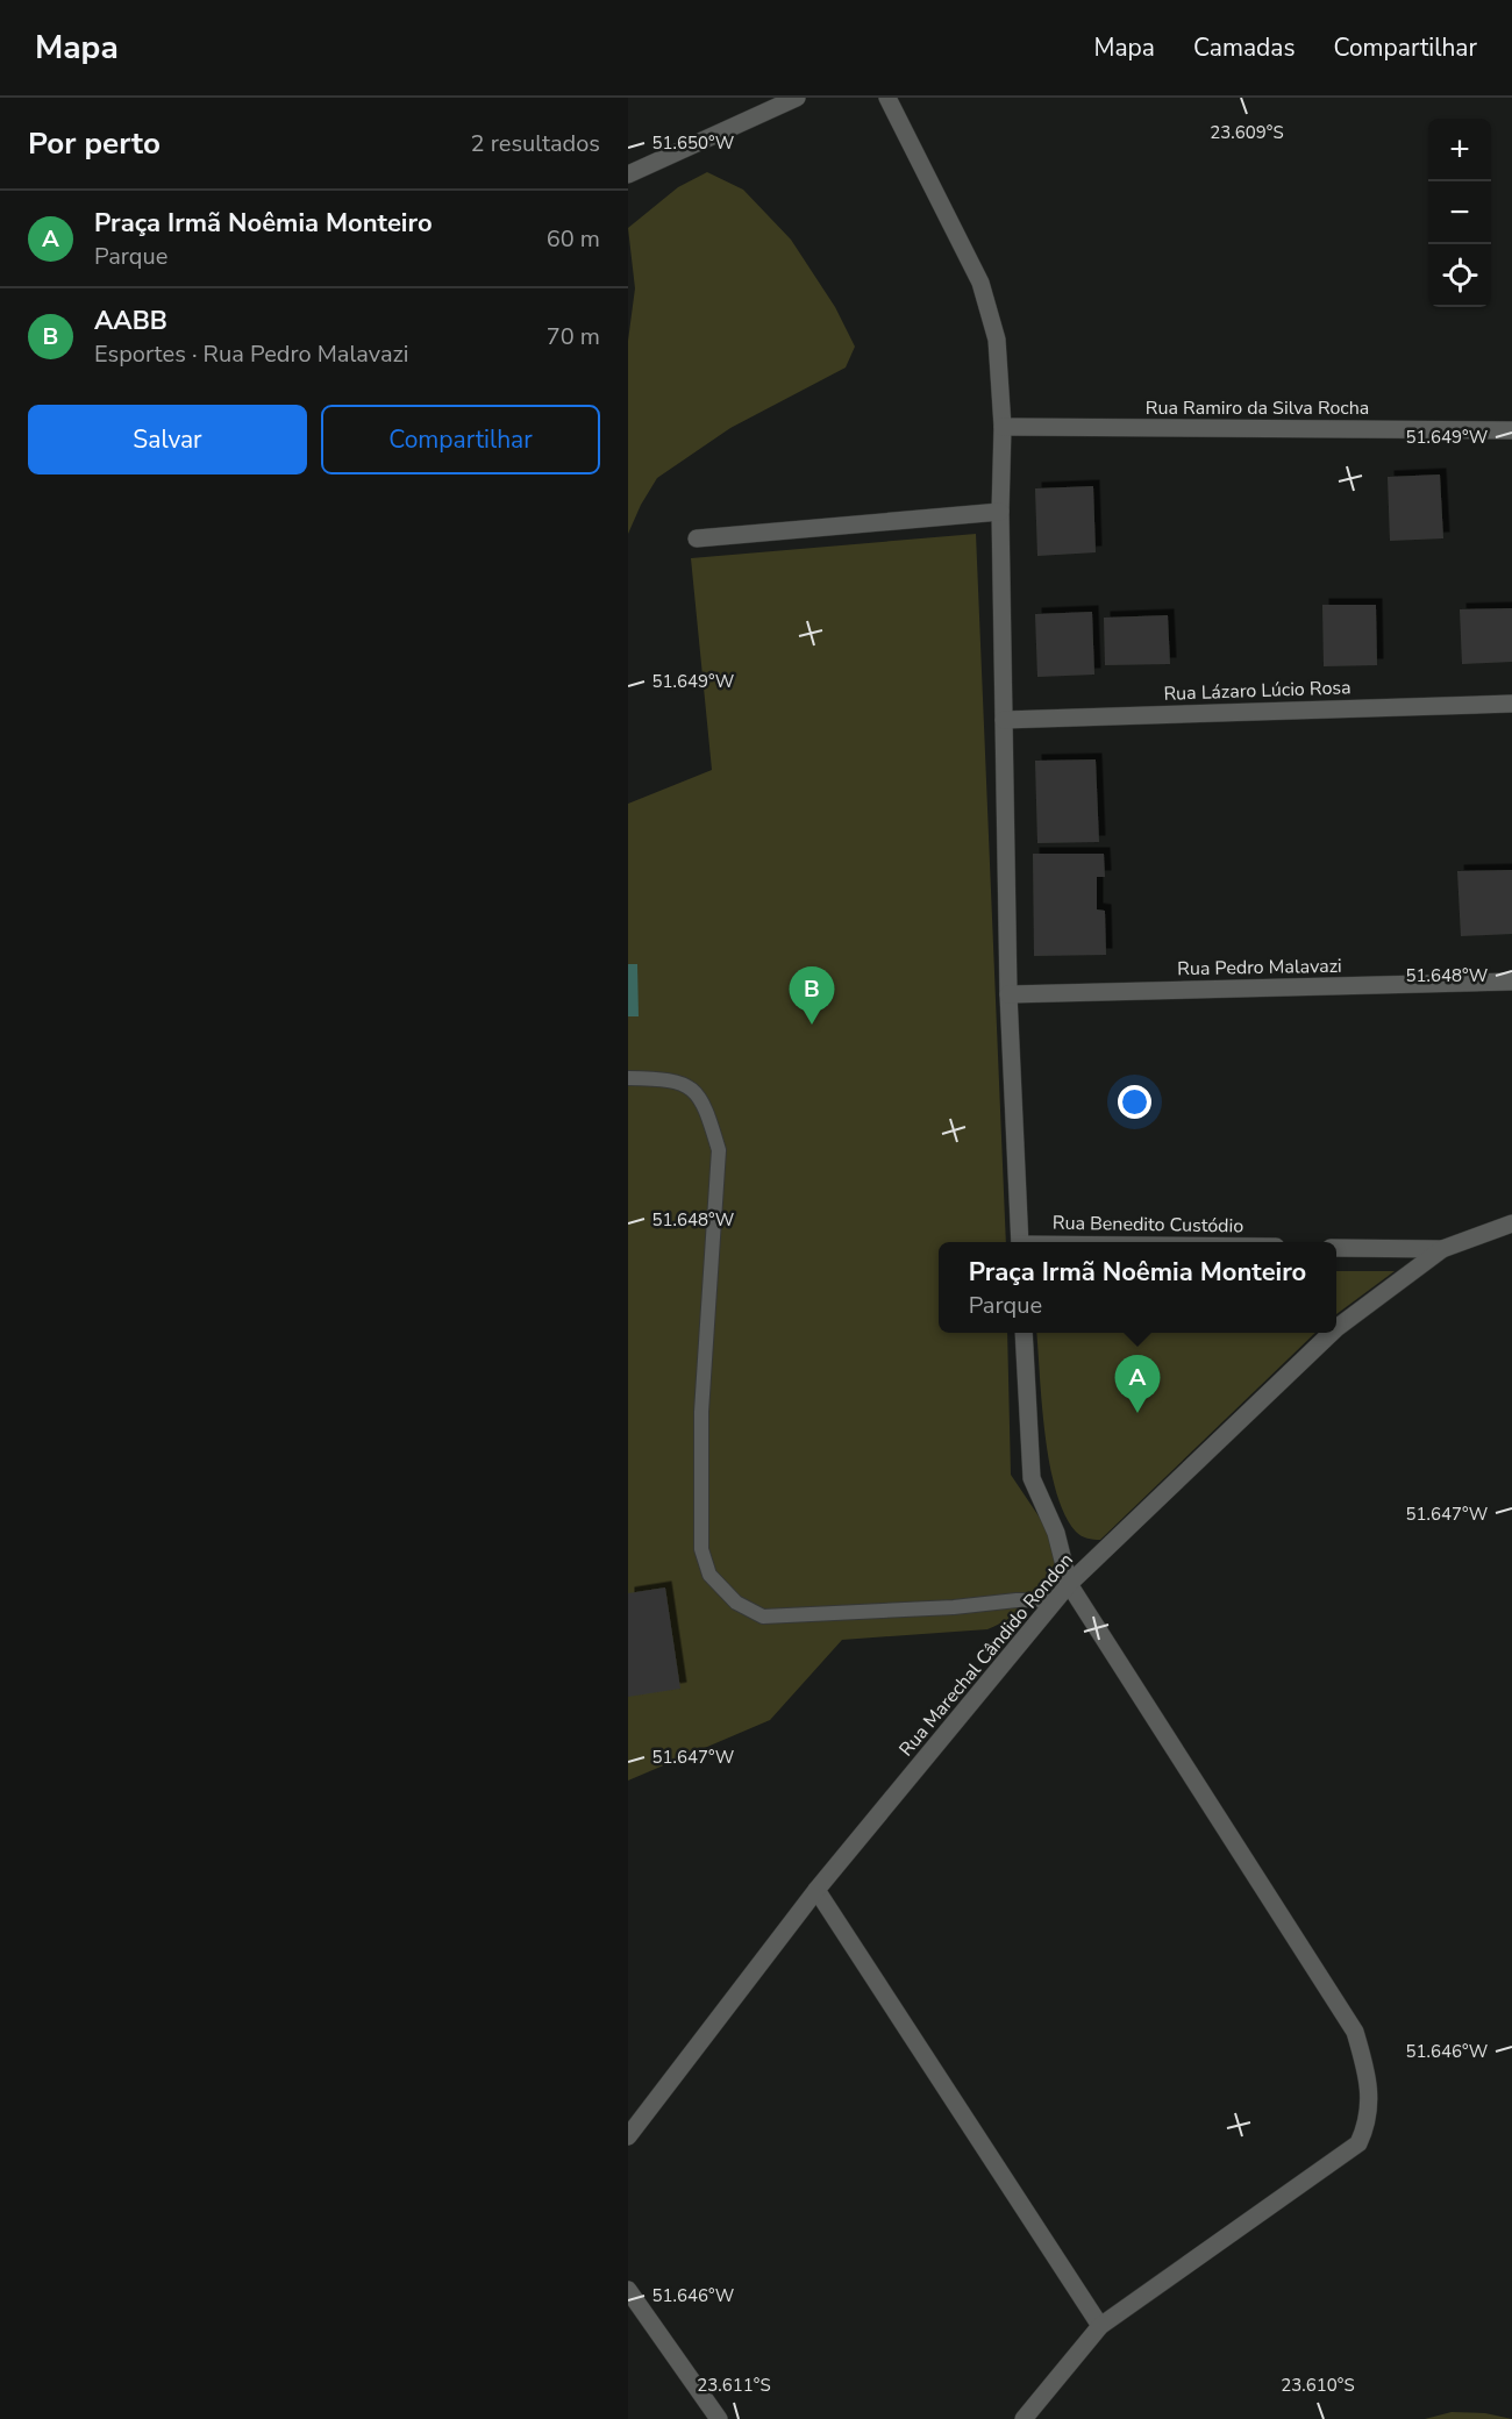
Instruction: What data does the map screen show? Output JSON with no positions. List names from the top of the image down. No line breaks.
{"streets":{"street":["Rua Ramiro da Silva Rocha","Rua Lázaro Lúcio Rosa","Rua Pedro Malavazi","Rua Marechal Cândido Rondon"]},"page":{"header":"Mapa","nav":["Mapa","Camadas","Compartilhar"],"heading":["Por perto","2 resultados"],"map_buttons":["+","−"],"list":[{"mark":"A","name":"Praça Irmã Noêmia Monteiro","note":"Parque","value":"60 m"},{"mark":"B","name":"AABB","note":"Esportes · Rua Pedro Malavazi","value":"70 m"}],"buttons":["Salvar","Compartilhar"],"pins":["B","A"],"popup":["Praça Irmã Noêmia Monteiro","Parque"]},"coordinates":["23.609°S","51.650°W","51.649°W","51.648°W","51.647°W","51.646°W","23.611°S","23.610°S"]}
